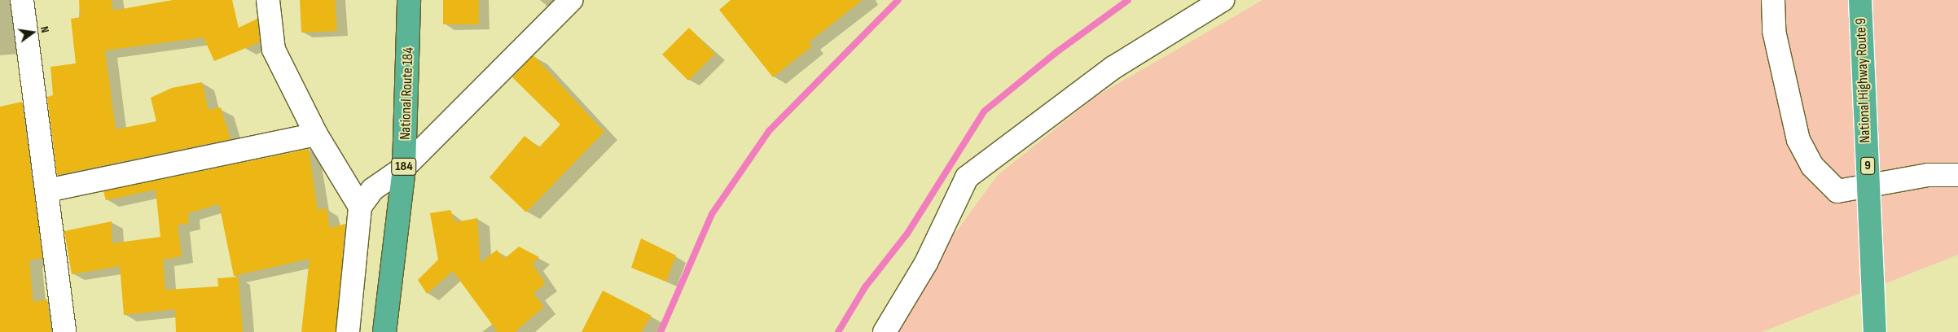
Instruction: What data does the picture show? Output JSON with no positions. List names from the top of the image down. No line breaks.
{"streets":{"highway":["National Highway Route 9","National Route 184","9","184"]},"north":"right"}
